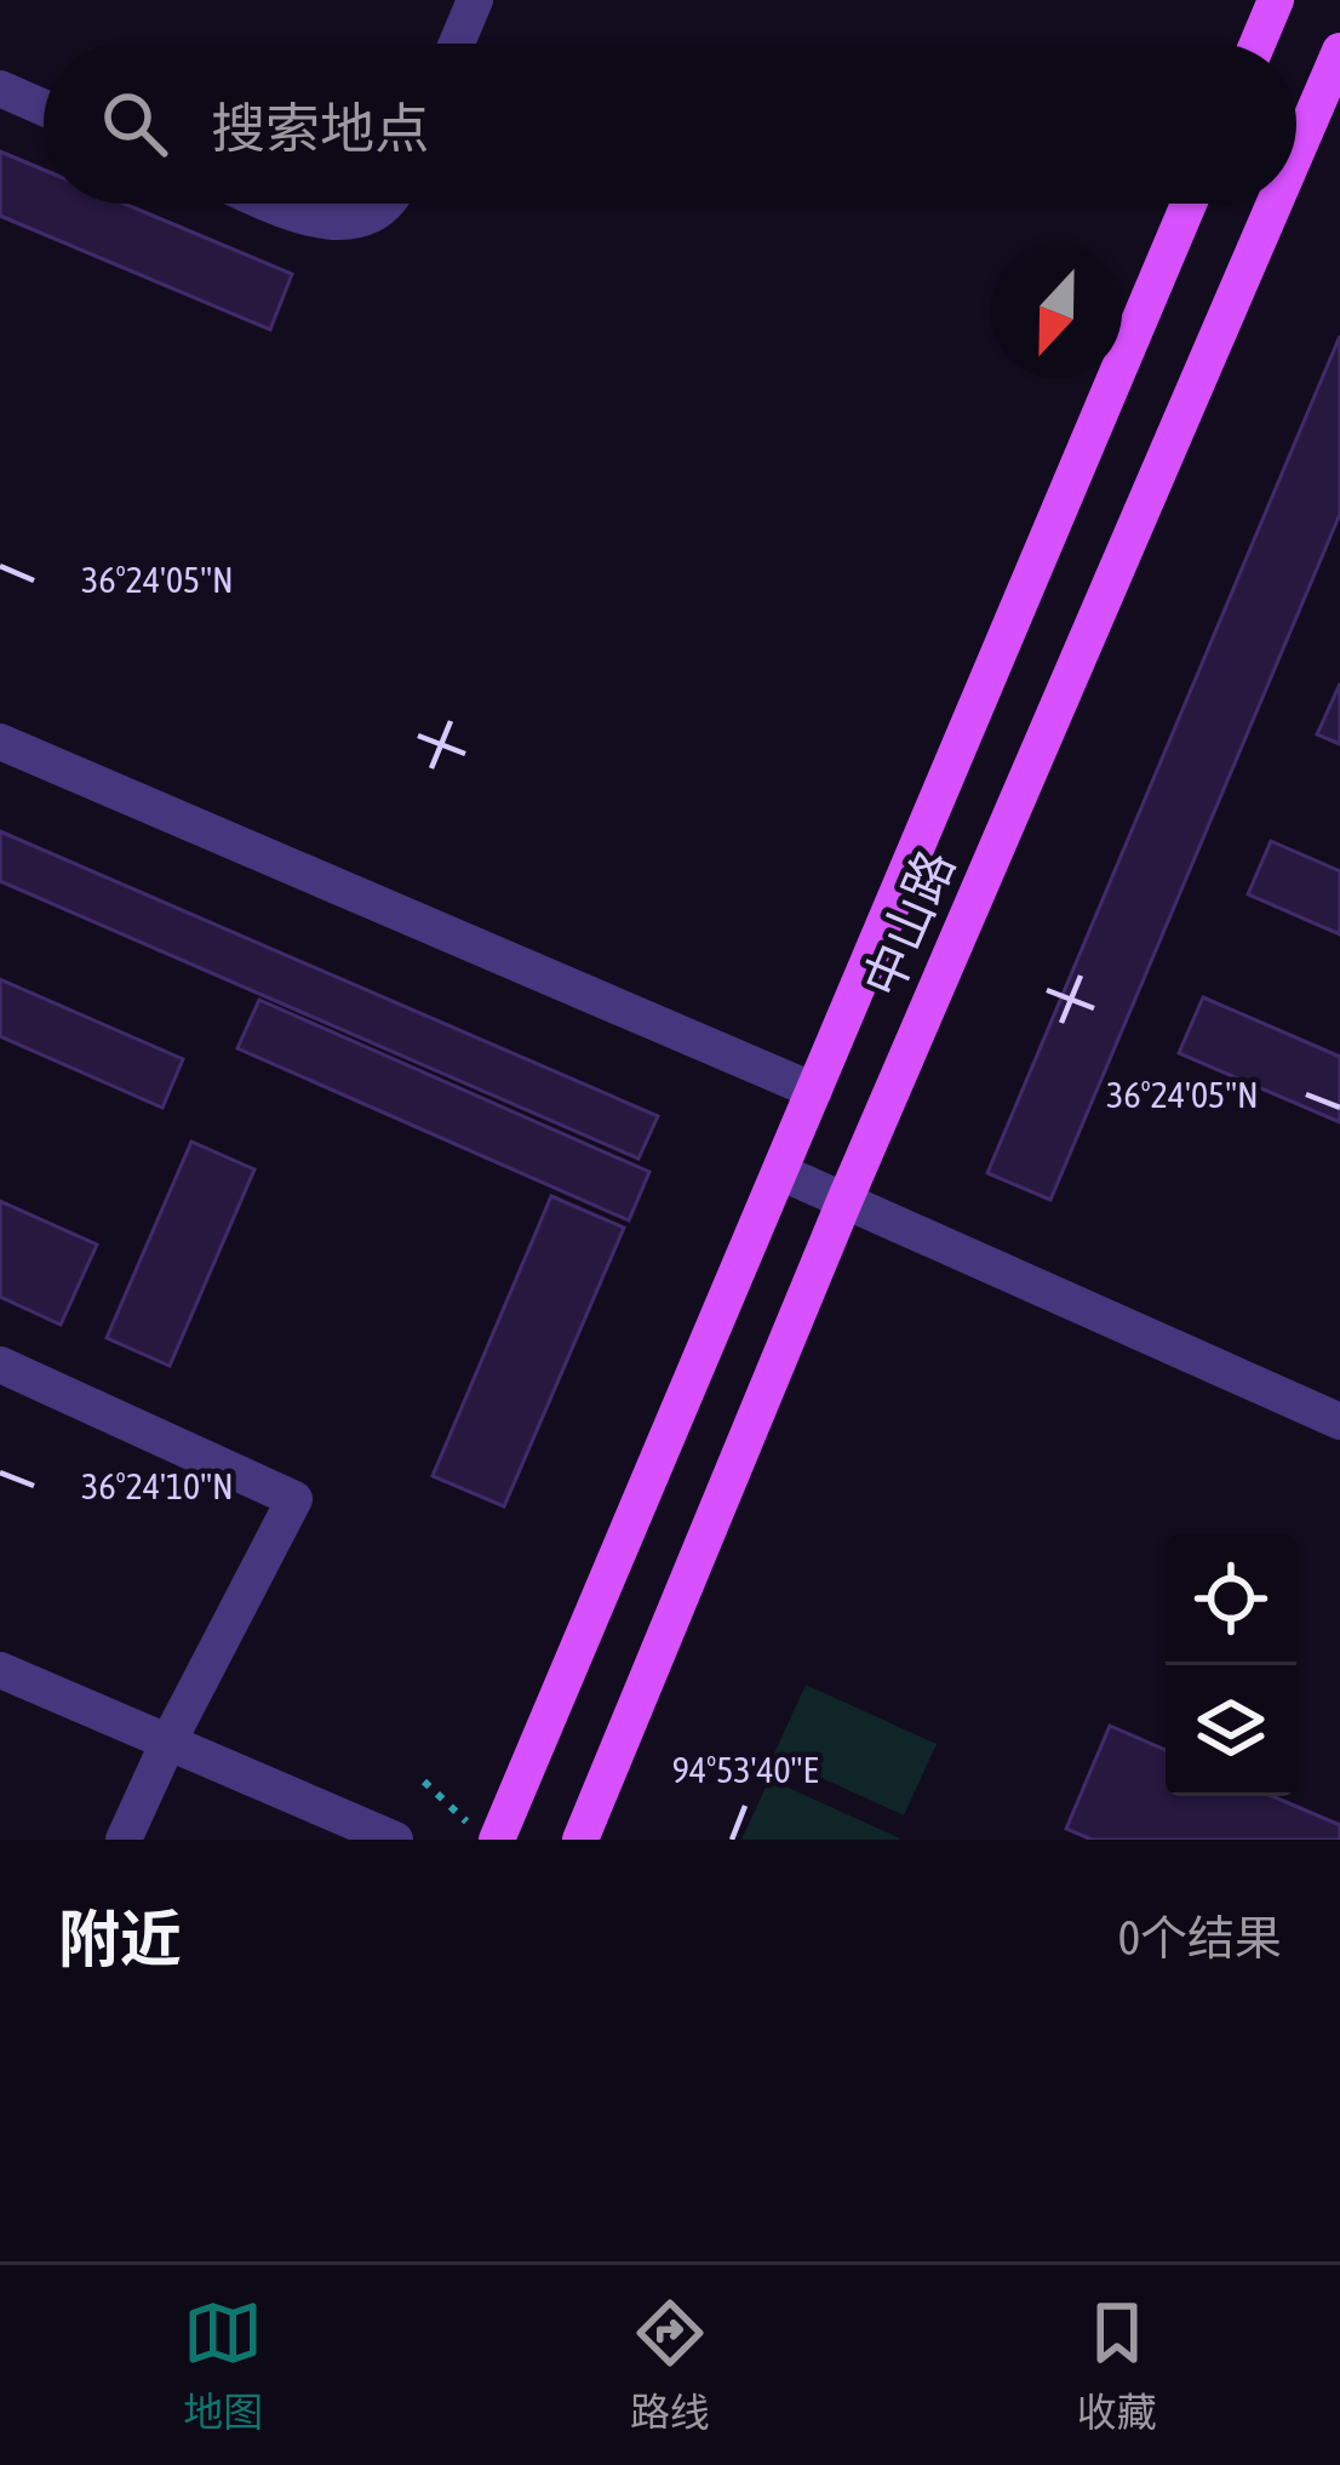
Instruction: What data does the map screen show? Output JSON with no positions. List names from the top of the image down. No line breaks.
{"streets":{"main road":["中山路"]},"north":"bottom","page":{"search":"搜索地点","heading":["附近","0个结果"],"nav":["地图","路线","收藏"]},"coordinates":["36°24'05\"N","36°24'10\"N","94°53'40\"E"]}
